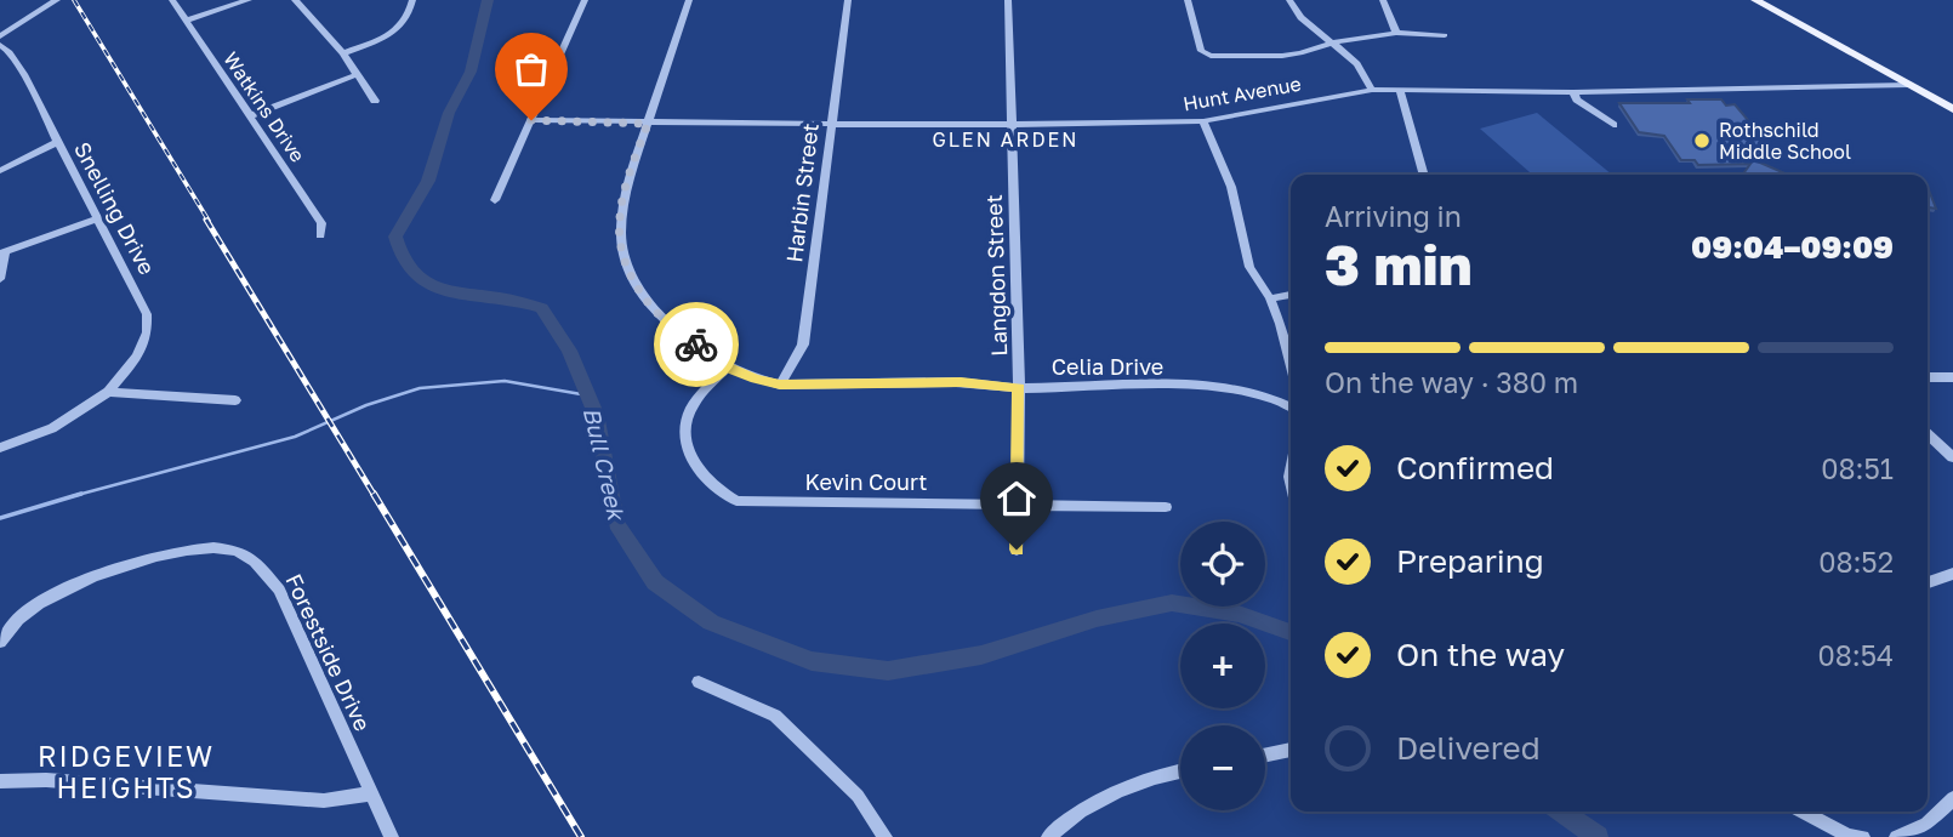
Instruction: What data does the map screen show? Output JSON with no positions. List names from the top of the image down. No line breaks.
{"streets":{"street":["Hunt Avenue","Watkins Drive","Harbin Street","Snelling Drive","Langdon Street","Celia Drive","Kevin Court","Forestside Drive"]},"crossings":[["Hunt Avenue","Harbin Street"],["Hunt Avenue","Langdon Street"],["Harbin Street","Celia Drive"],["Langdon Street","Celia Drive"],["Langdon Street","Kevin Court"],["Celia Drive","Kevin Court"]],"districts":["GLEN ARDEN","RIDGEVIEW HEIGHTS"],"water":["Bull Creek"],"places":["Rothschild Middle School"],"page":{"heading":["3 min","Arriving in","09:04–09:09"],"bar":"On the way · 380 m","list":[["Confirmed","08:51"],["Preparing","08:52"],["On the way","08:54"],"Delivered"],"map_buttons":["+","−"]}}
